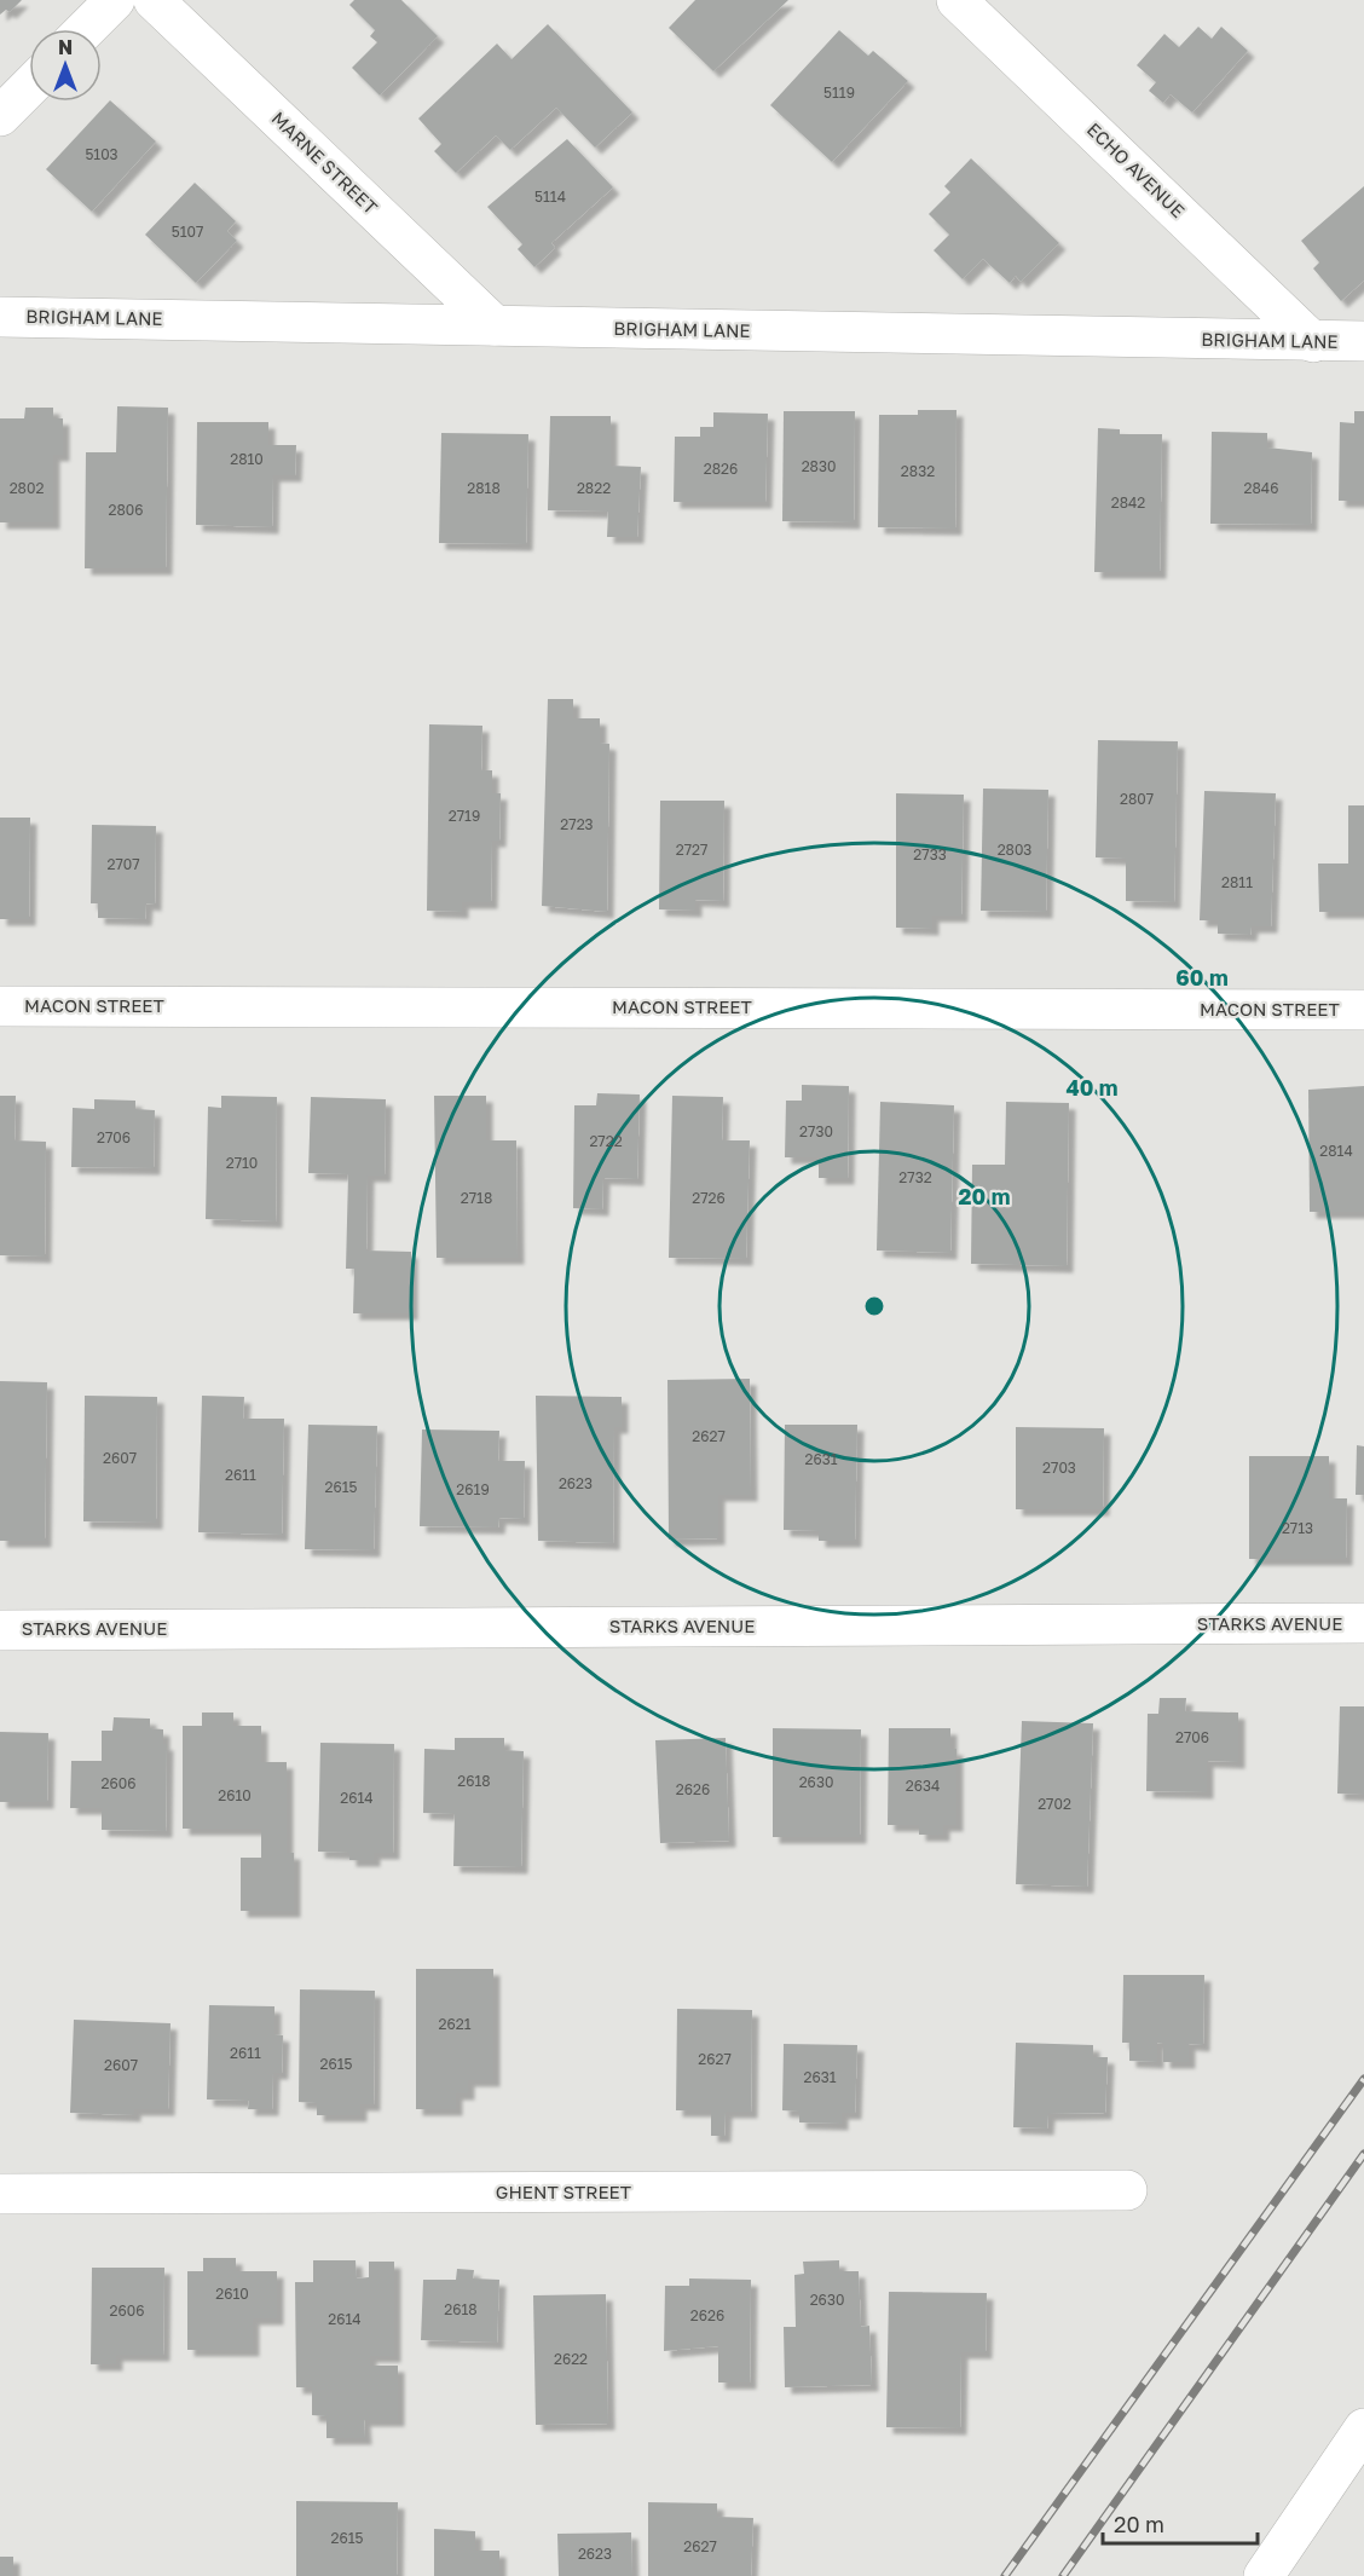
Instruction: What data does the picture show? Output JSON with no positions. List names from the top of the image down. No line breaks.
{"streets":{"street":["MARNE STREET","ECHO AVENUE","BRIGHAM LANE","MACON STREET","STARKS AVENUE","GHENT STREET"]},"crossings":[["MARNE STREET","BRIGHAM LANE"],["ECHO AVENUE","BRIGHAM LANE"]],"house_numbers":["5119","5103","5114","5107","2810","2830","2826","2832","2802","2818","2822","2846","2842","2806","2807","2719","2723","2727","2803","2733","2707","2811","2730","2706","2722","2814","2710","2732","2718","2726","2627","2607","2631","2703","2611","2623","2615","2619","2713","2706","2618","2630","2606","2634","2626","2610","2614","2702","2621","2611","2627","2615","2607","2631","2610","2630","2618","2606","2626","2614","2622","2615","2627","2623"],"scale_bar":"20 m","north":"top","rings":["60 m","40 m","20 m"]}
